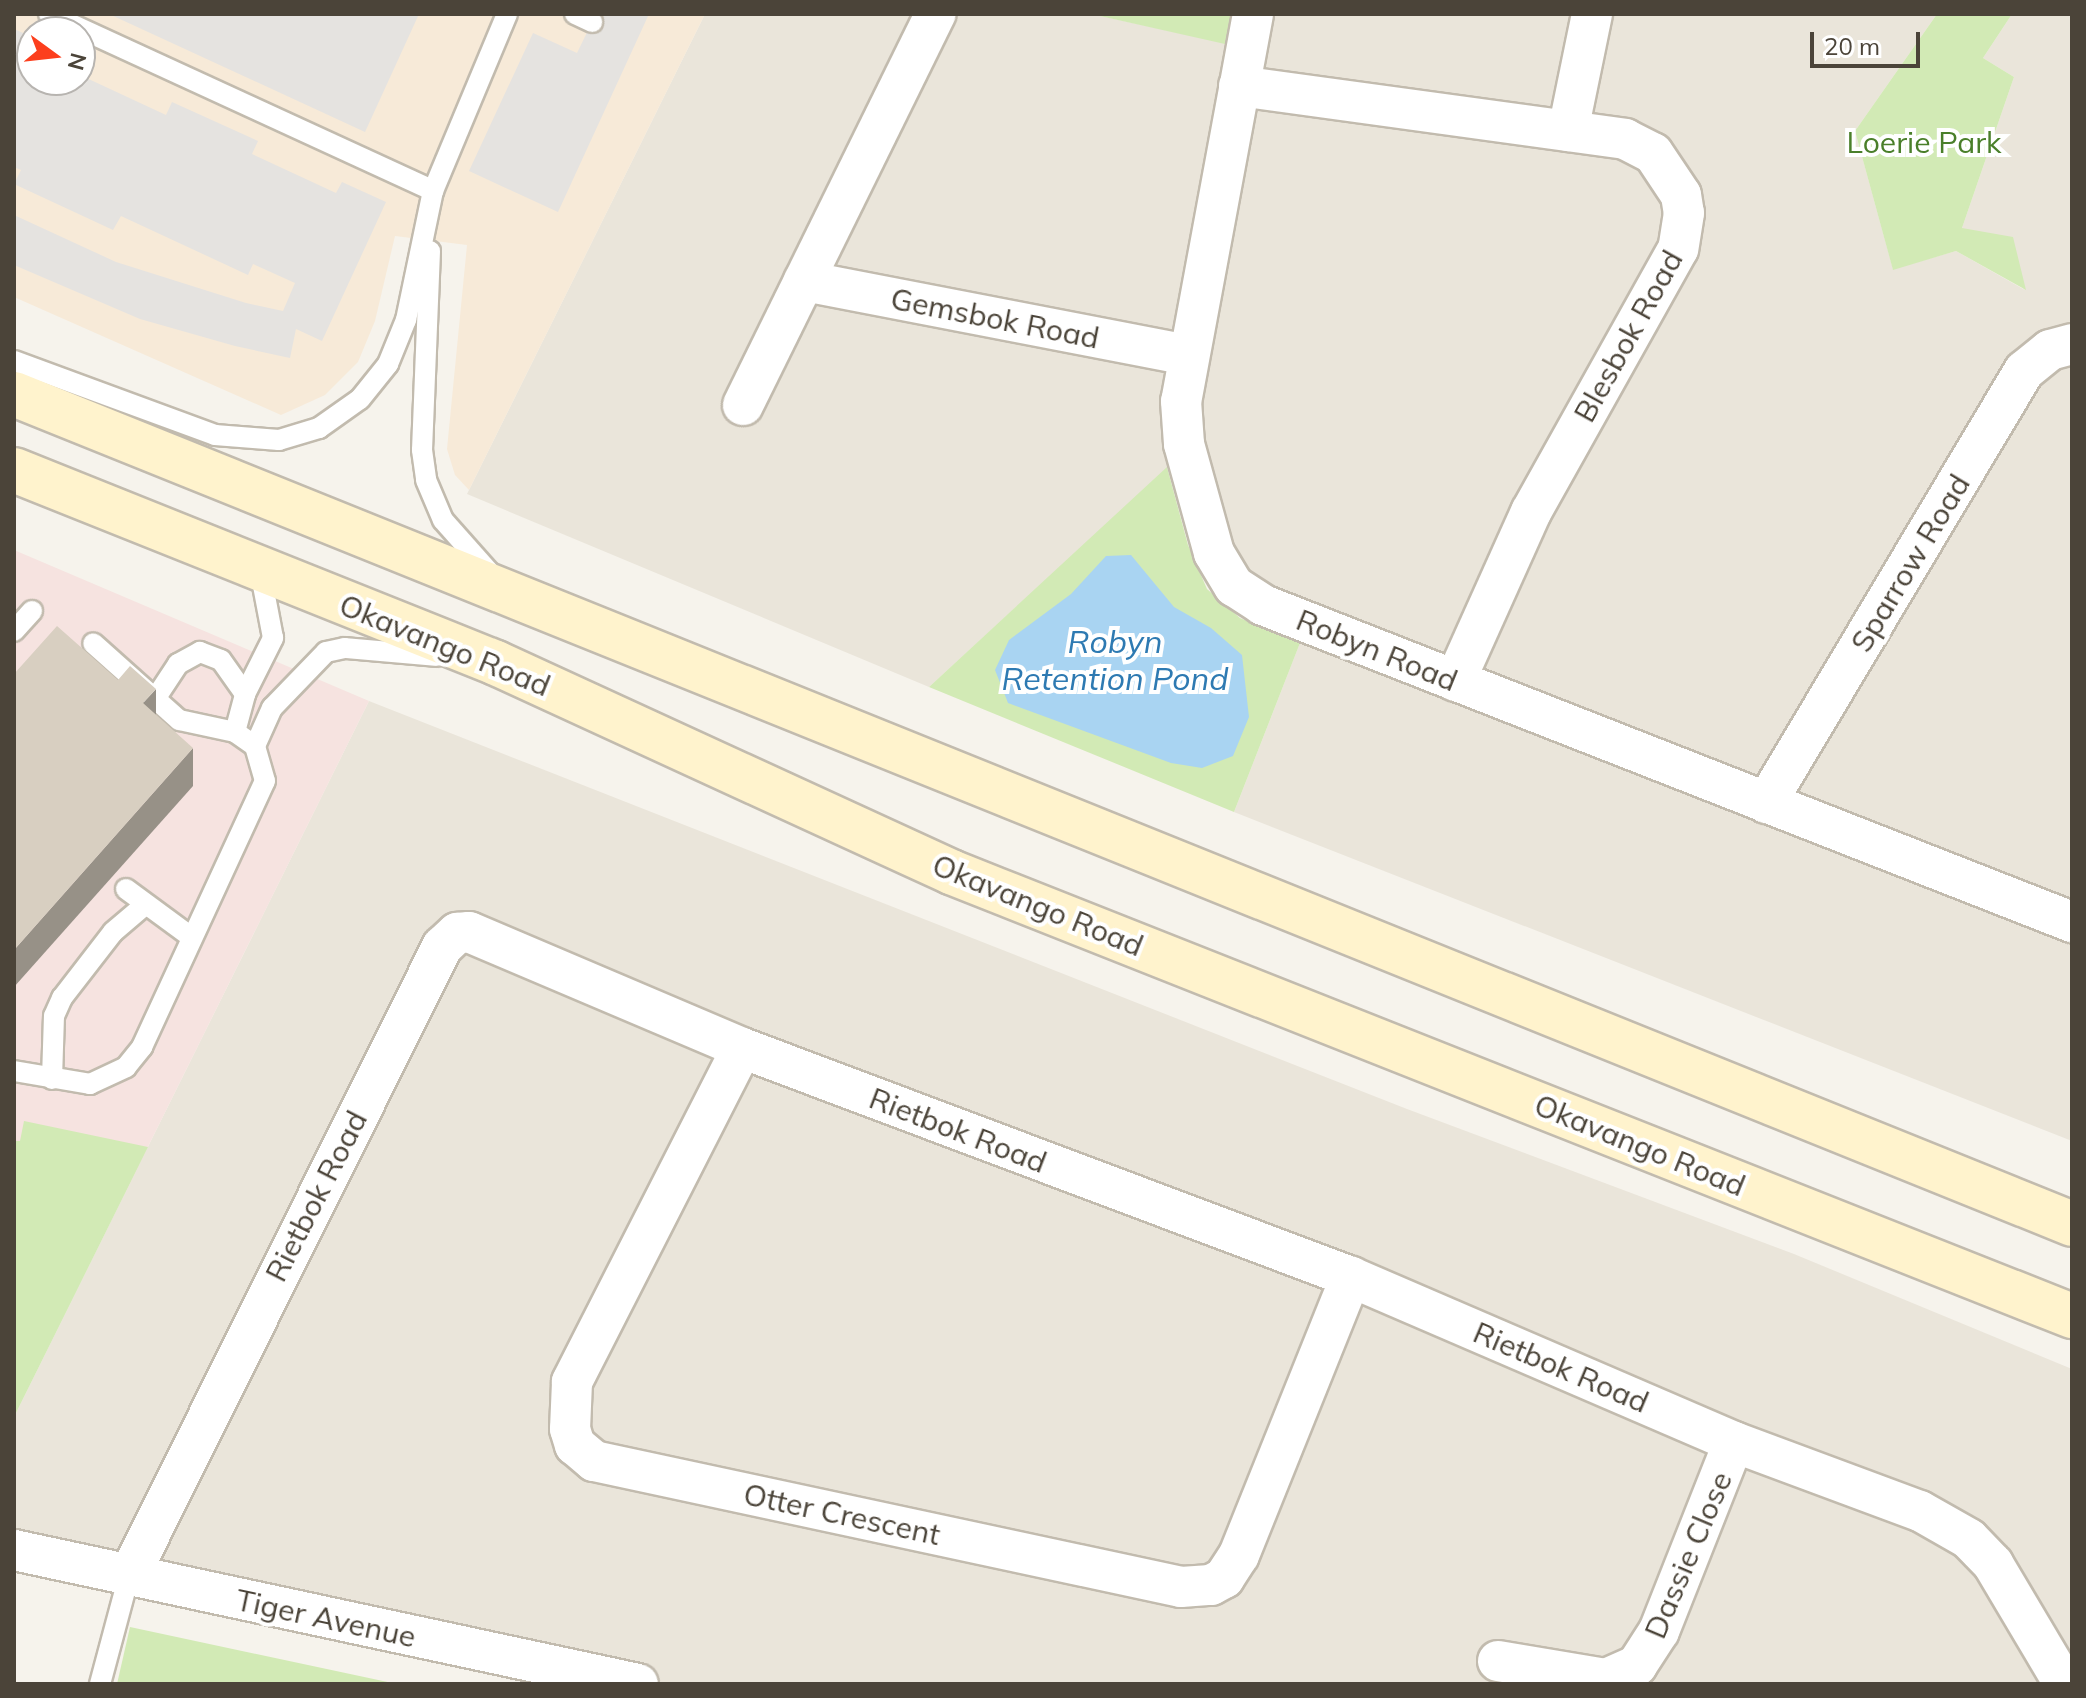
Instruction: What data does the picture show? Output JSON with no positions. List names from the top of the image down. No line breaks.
{"streets":{"main road":["Okavango Road"],"street":["Gemsbok Road","Blesbok Road","Sparrow Road","Robyn Road","Rietbok Road","Otter Crescent","Dassie Close","Tiger Avenue"]},"crossings":[["Gemsbok Road","Robyn Road"],["Blesbok Road","Robyn Road"],["Sparrow Road","Robyn Road"],["Rietbok Road","Otter Crescent"],["Rietbok Road","Dassie Close"],["Rietbok Road","Tiger Avenue"]],"water":["Robyn Retention Pond"],"parks":["Loerie Park"],"scale_bar":"20 m","north":"right"}
